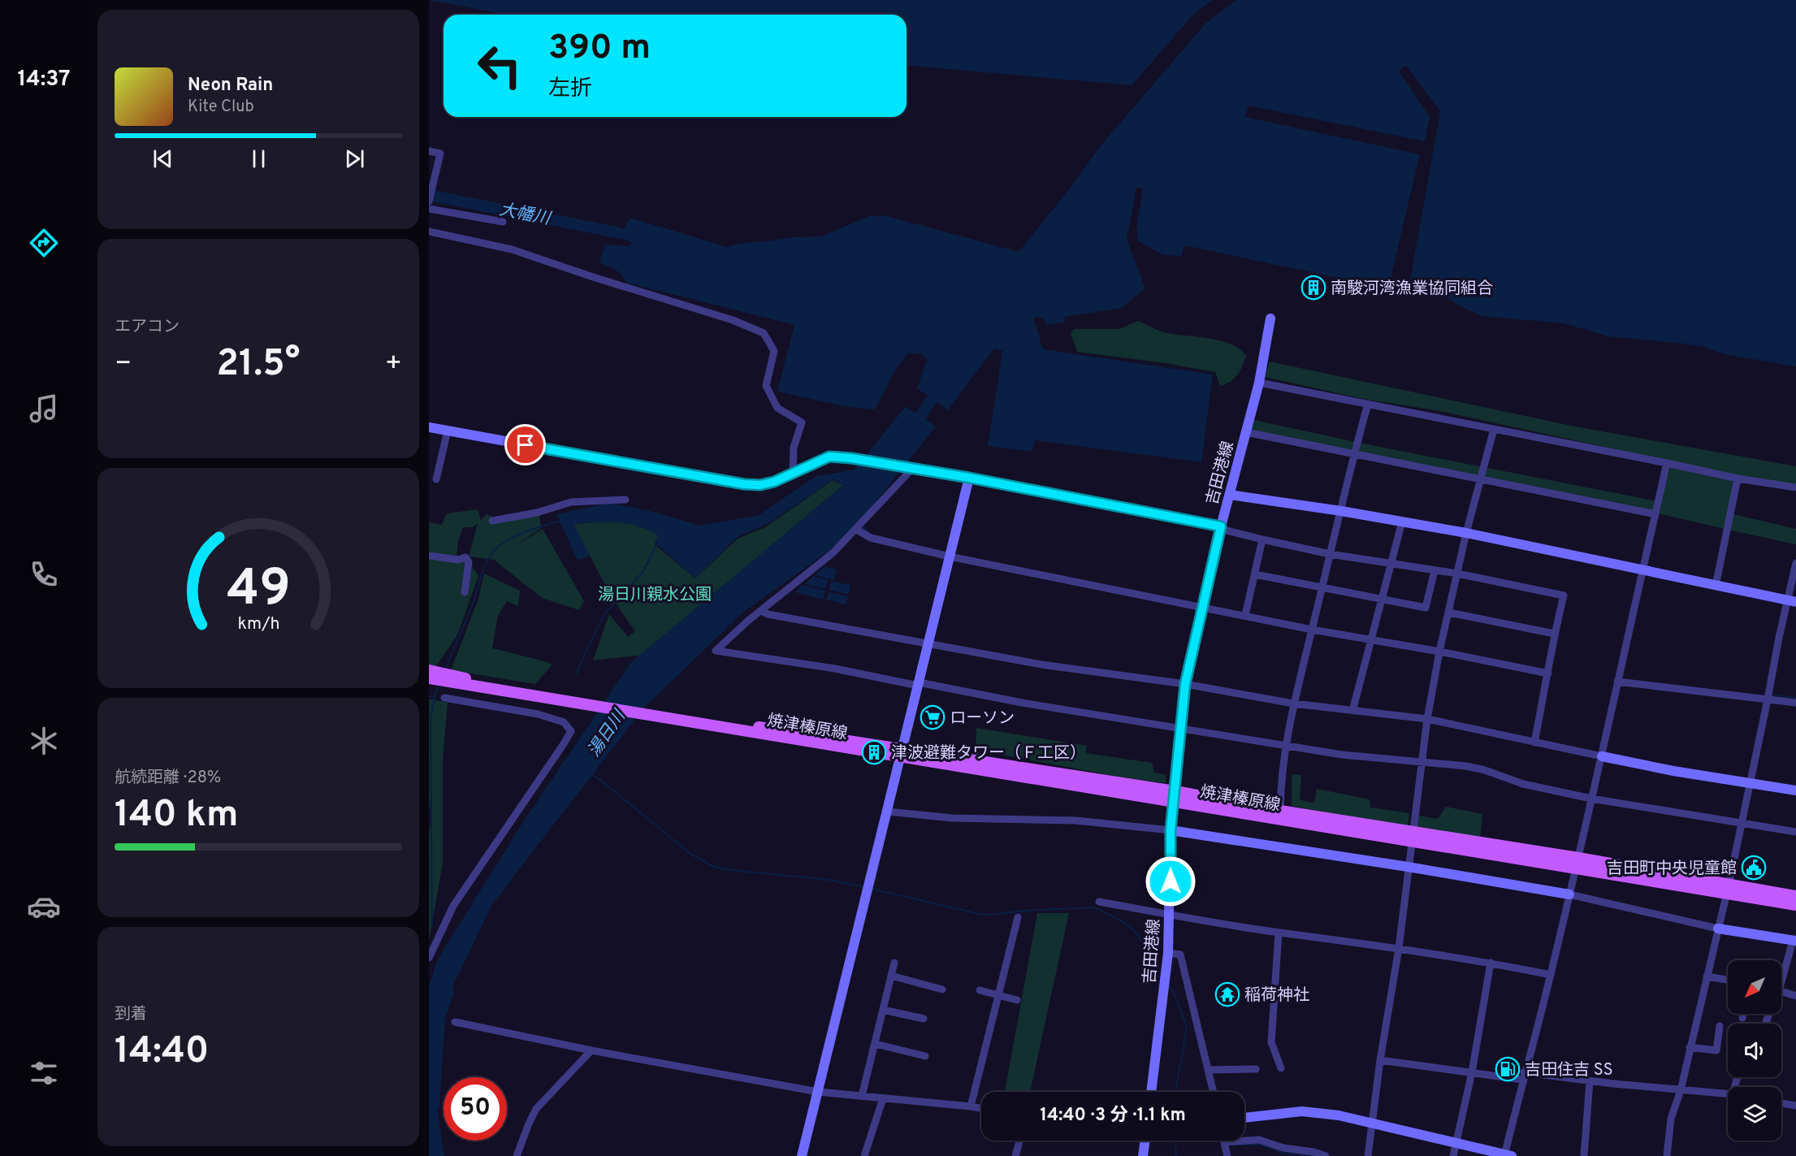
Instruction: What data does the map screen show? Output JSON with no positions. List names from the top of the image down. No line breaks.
{"streets":{"main road":["焼津榛原線"],"street":["吉田港線"]},"crossings":[["吉田港線","焼津榛原線"]],"water":["大幡川","湯日川"],"parks":["湯日川親水公園"],"places":{"building":["南駿河湾漁業協同組合","津波避難タワー（Ｆ工区）"],"supermarket":["ローソン"],"public building":["吉田町中央児童館"],"temple":["稲荷神社"],"fuel station":["吉田住吉 SS"]},"north":"bottom left","page":{"tabs":"14:37","turn":["390 m","左折"],"song":["Neon Rain","Kite Club"],"tile":["エアコン",["航続距離 · 28%","140 km"],["到着","14:40"]],"heat":["−","21.5°","+"],"limit":"50","trip":"14:40 · 3 分 · 1.1 km","gauge":["49","km/h"]}}
